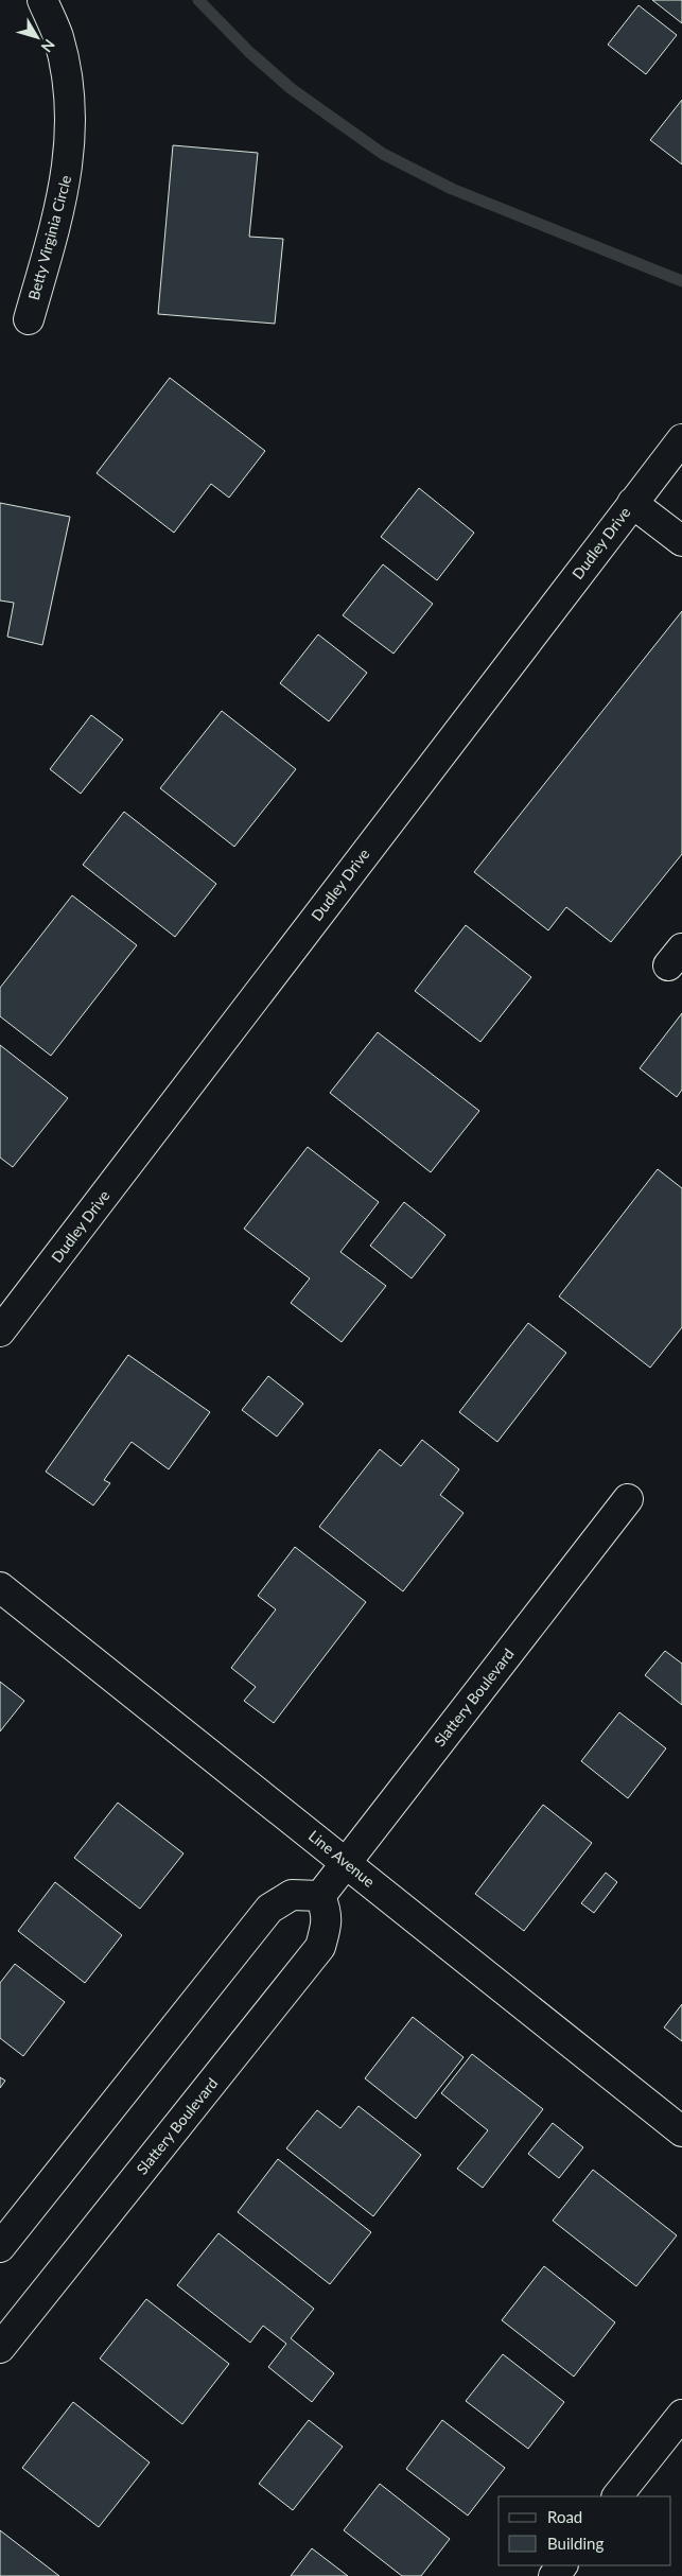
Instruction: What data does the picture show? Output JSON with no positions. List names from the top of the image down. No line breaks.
{"streets":{"street":["Betty Virginia Circle","Dudley Drive","Slattery Boulevard","Line Avenue"]},"crossings":[["Slattery Boulevard","Line Avenue"]],"legend":["Road","Building"],"north":"bottom right"}
